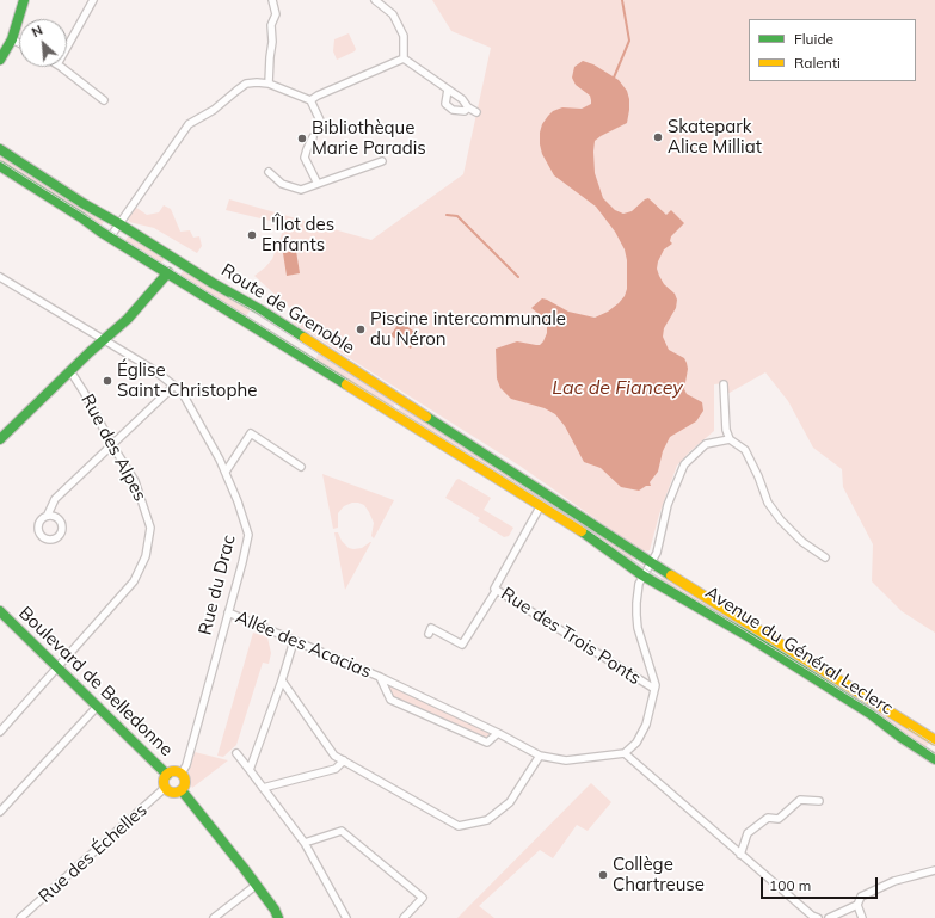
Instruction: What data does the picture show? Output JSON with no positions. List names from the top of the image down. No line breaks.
{"streets":{"main road":["Route de Grenoble","Avenue du Général Leclerc","Boulevard de Belledonne"],"street":["Rue des Alpes","Rue du Drac","Rue des Trois Ponts","Allée des Acacias","Rue des Échelles"]},"crossings":[["Route de Grenoble","Rue des Trois Ponts"],["Route de Grenoble","Avenue du Général Leclerc"],["Rue des Alpes","Boulevard de Belledonne"],["Rue du Drac","Allée des Acacias"],["Rue du Drac","Boulevard de Belledonne"],["Rue du Drac","Rue des Échelles"],["Boulevard de Belledonne","Rue des Échelles"]],"water":["Lac de Fiancey"],"places":["Skatepark Alice Milliat","Bibliothèque Marie Paradis","L'Îlot des Enfants","Piscine intercommunale du Néron","Église Saint-Christophe","Collège Chartreuse"],"legend":["Fluide","Ralenti"],"scale_bar":"100 m","north":"top left"}
